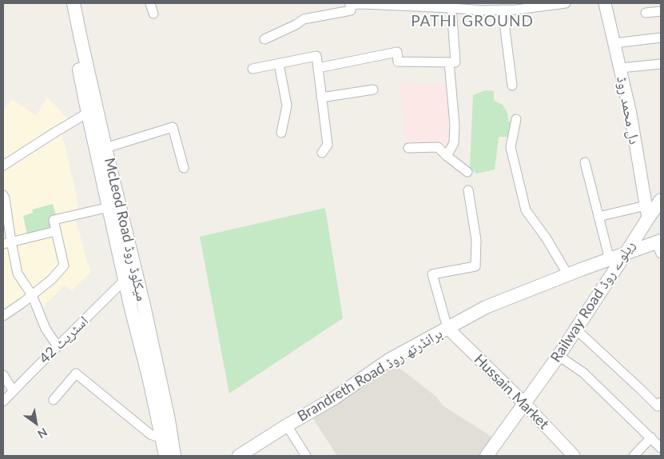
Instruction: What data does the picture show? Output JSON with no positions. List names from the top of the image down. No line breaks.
{"streets":{"main road":["McLeod Road میکلوڈ روڈ","Railway Road ریلوے روڈ","Brandreth Road برانڈرتھ روڈ"],"street":["دل محمد روڈ","اسٹریٹ 42","Hussain Market"]},"crossings":[["دل محمد روڈ","Railway Road ریلوے روڈ"],["McLeod Road میکلوڈ روڈ","اسٹریٹ 42"],["Railway Road ریلوے روڈ","Brandreth Road برانڈرتھ روڈ"],["Railway Road ریلوے روڈ","Hussain Market"],["Brandreth Road برانڈرتھ روڈ","Hussain Market"]],"districts":["PATHI GROUND"],"north":"bottom right"}
